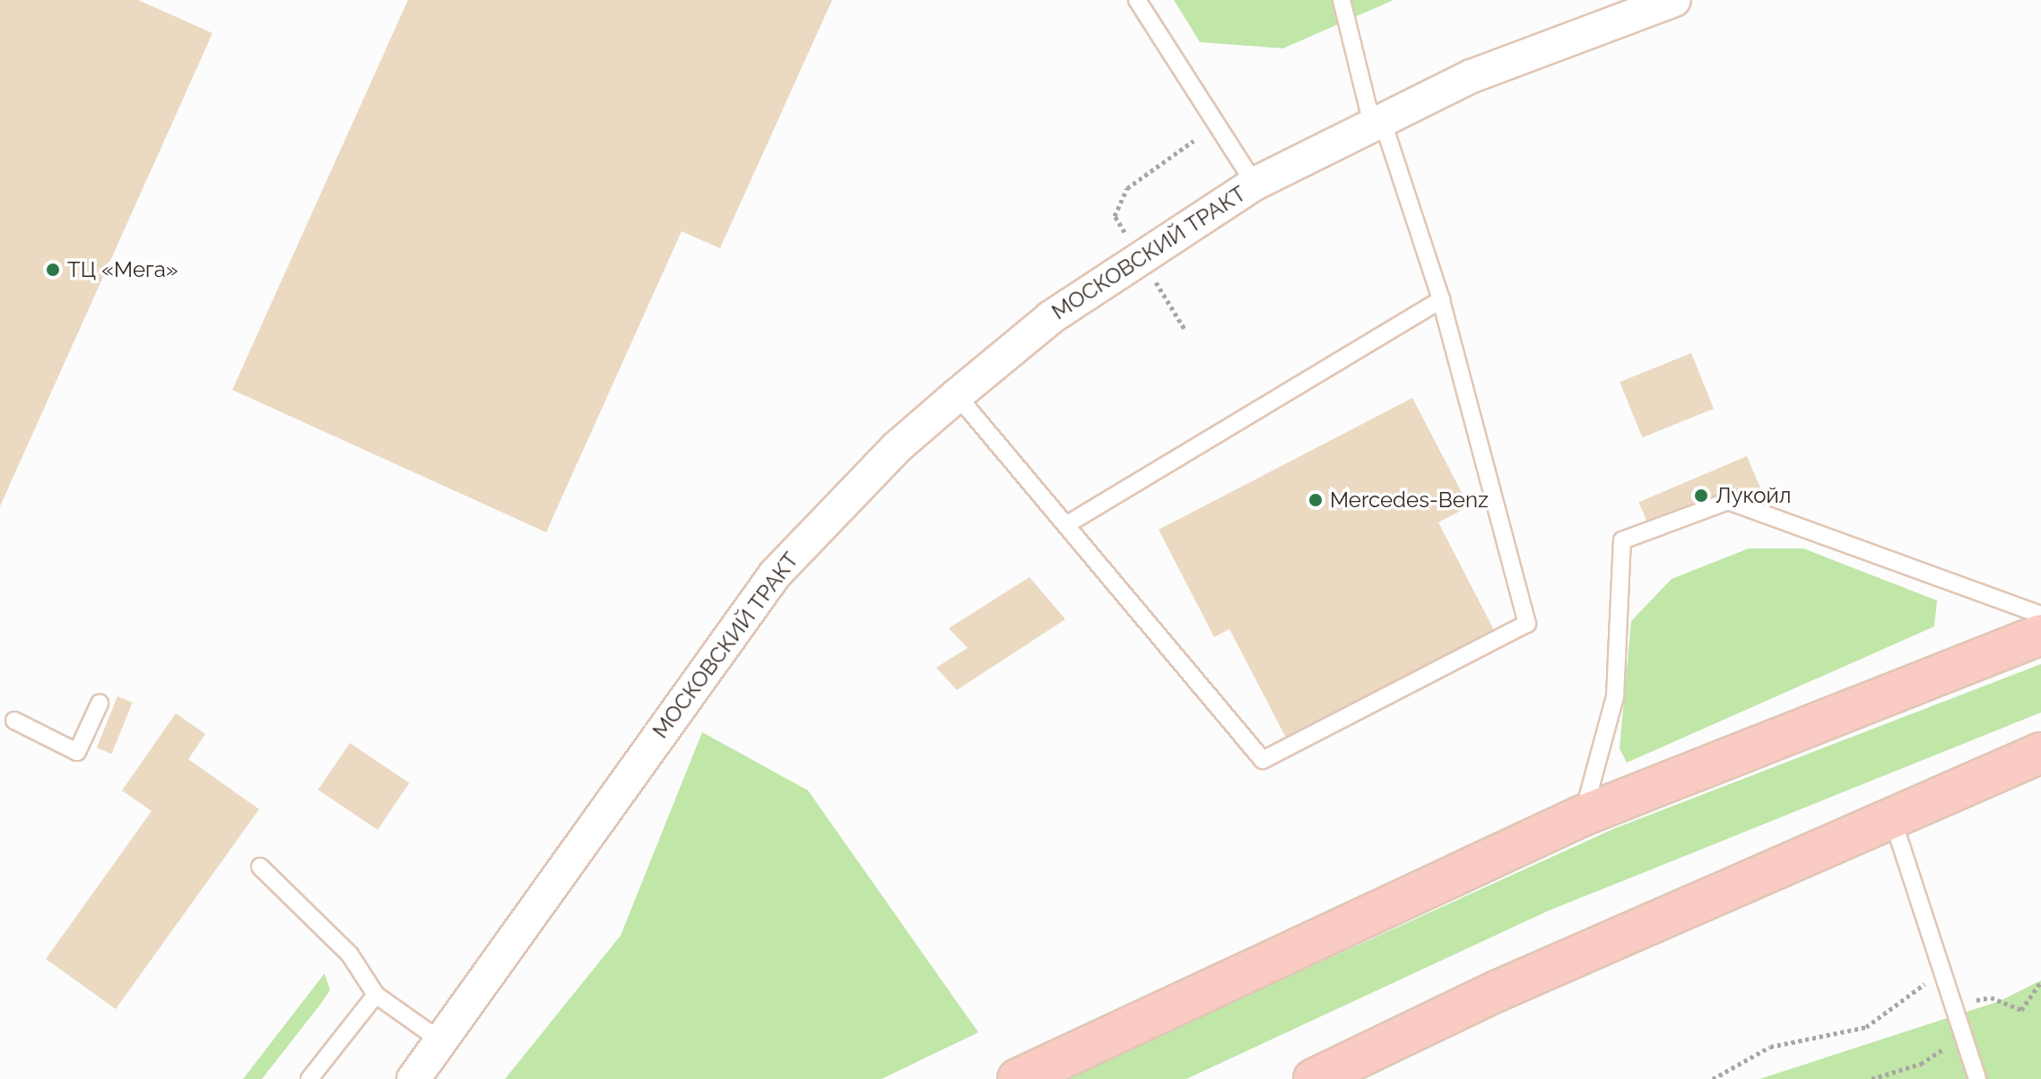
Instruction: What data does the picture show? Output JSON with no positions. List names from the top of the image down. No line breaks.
{"streets":{"street":["МОСКОВСКИЙ ТРАКТ"]},"places":["ТЦ «Мега»","Лукойл","Mercedes-Benz"]}
